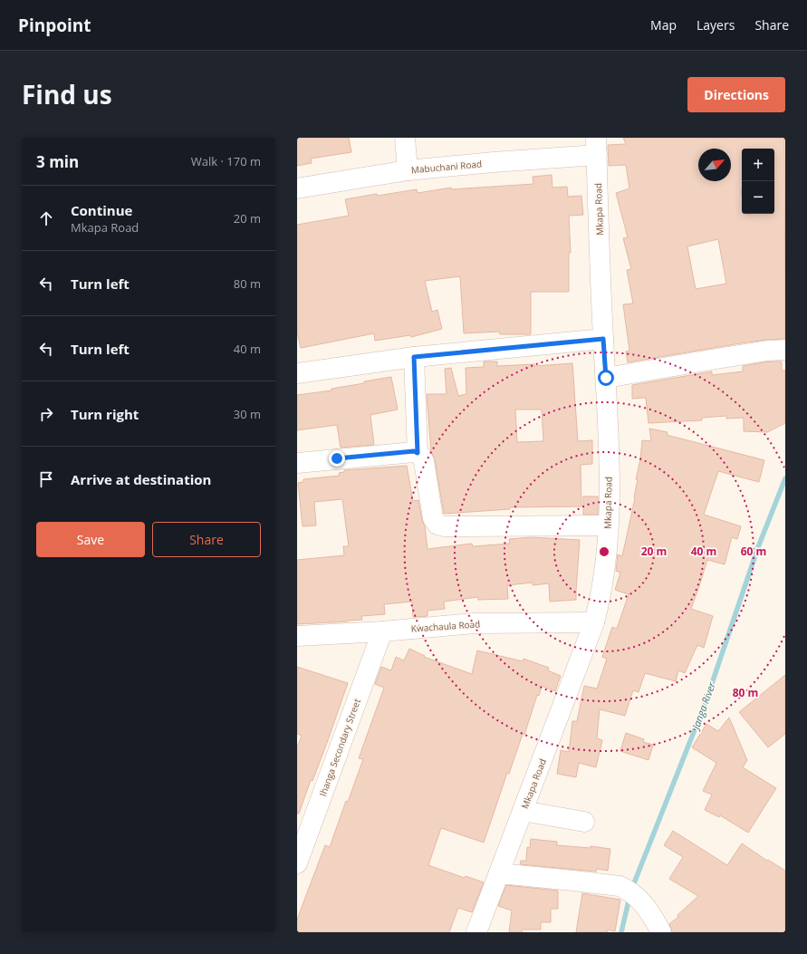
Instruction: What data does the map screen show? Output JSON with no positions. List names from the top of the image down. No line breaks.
{"streets":{"street":["Mabuchani Road","Mkapa Road","Kwachaula Road","Ihanga Secondary Street"]},"crossings":[["Mabuchani Road","Mkapa Road"],["Mkapa Road","Kwachaula Road"],["Kwachaula Road","Ihanga Secondary Street"]],"water":["Janga River"],"north":"top right","page":{"header":"Pinpoint","nav":["Map","Layers","Share"],"title":"Find us","buttons":["Directions",["Save","Share"]],"heading":["3 min","Walk · 170 m"],"map_buttons":["+","−"],"list":[["Continue","Mkapa Road","20 m"],["Turn left","80 m"],["Turn left","40 m"],["Turn right","30 m"],"Arrive at destination"]},"rings":["20 m","40 m","60 m","80 m"]}
